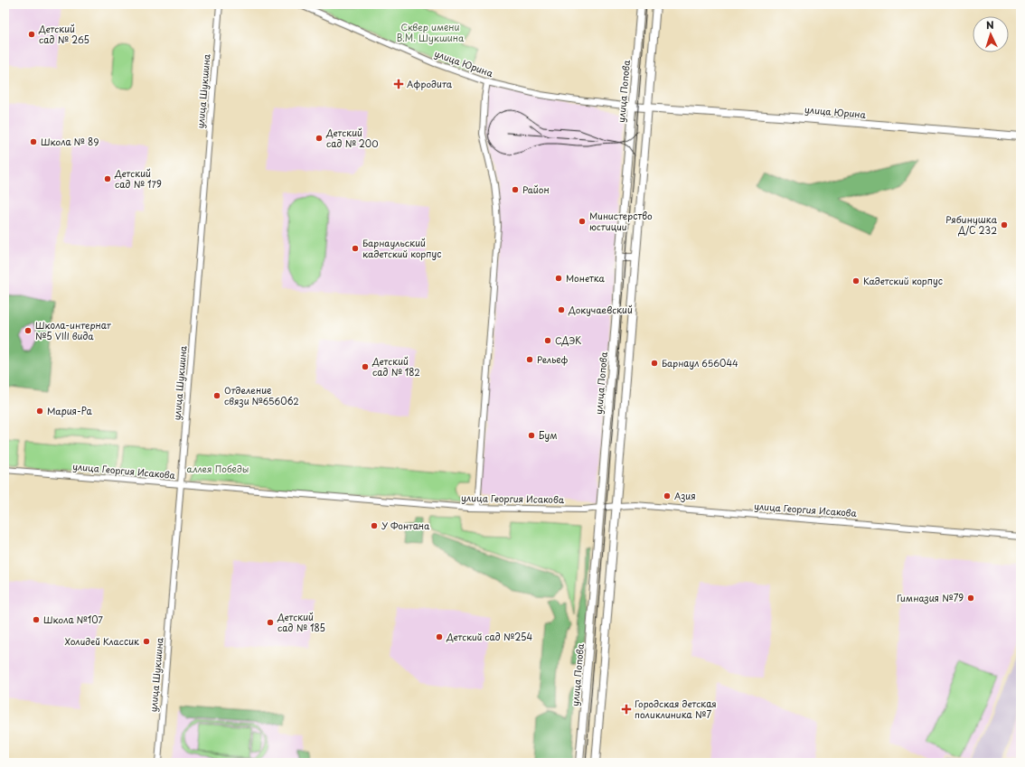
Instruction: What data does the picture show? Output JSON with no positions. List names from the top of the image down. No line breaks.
{"streets":{"main road":["улица Юрина","улица Попова"],"street":["улица Шукшина","улица Георгия Исакова"]},"crossings":[["улица Юрина","улица Попова"],["улица Шукшина","улица Георгия Исакова"],["улица Попова","улица Георгия Исакова"]],"parks":["Сквер имени В.М. Шукшина","аллея Победы"],"places":{"other":["Детский сад № 265","Детский сад № 200","Школа № 89","Детский сад № 179","Район","Министерство юстиции","Рябинушка Д/С 232","Барнаульский кадетский корпус","Монетка","Кадетский корпус","Докучаевский","Школа-интернат №5 VIII вида","СДЭК","Рельеф","Барнаул 656044","Детский сад № 182","Отделение связи №656062","Мария-Ра","Бум","Азия","У Фонтана","Гимназия №79","Школа №107","Детский сад № 185","Детский сад №254","Холидей Классик"],"health":["Афродита","Городская детская поликлиника №7"]},"north":"top"}
